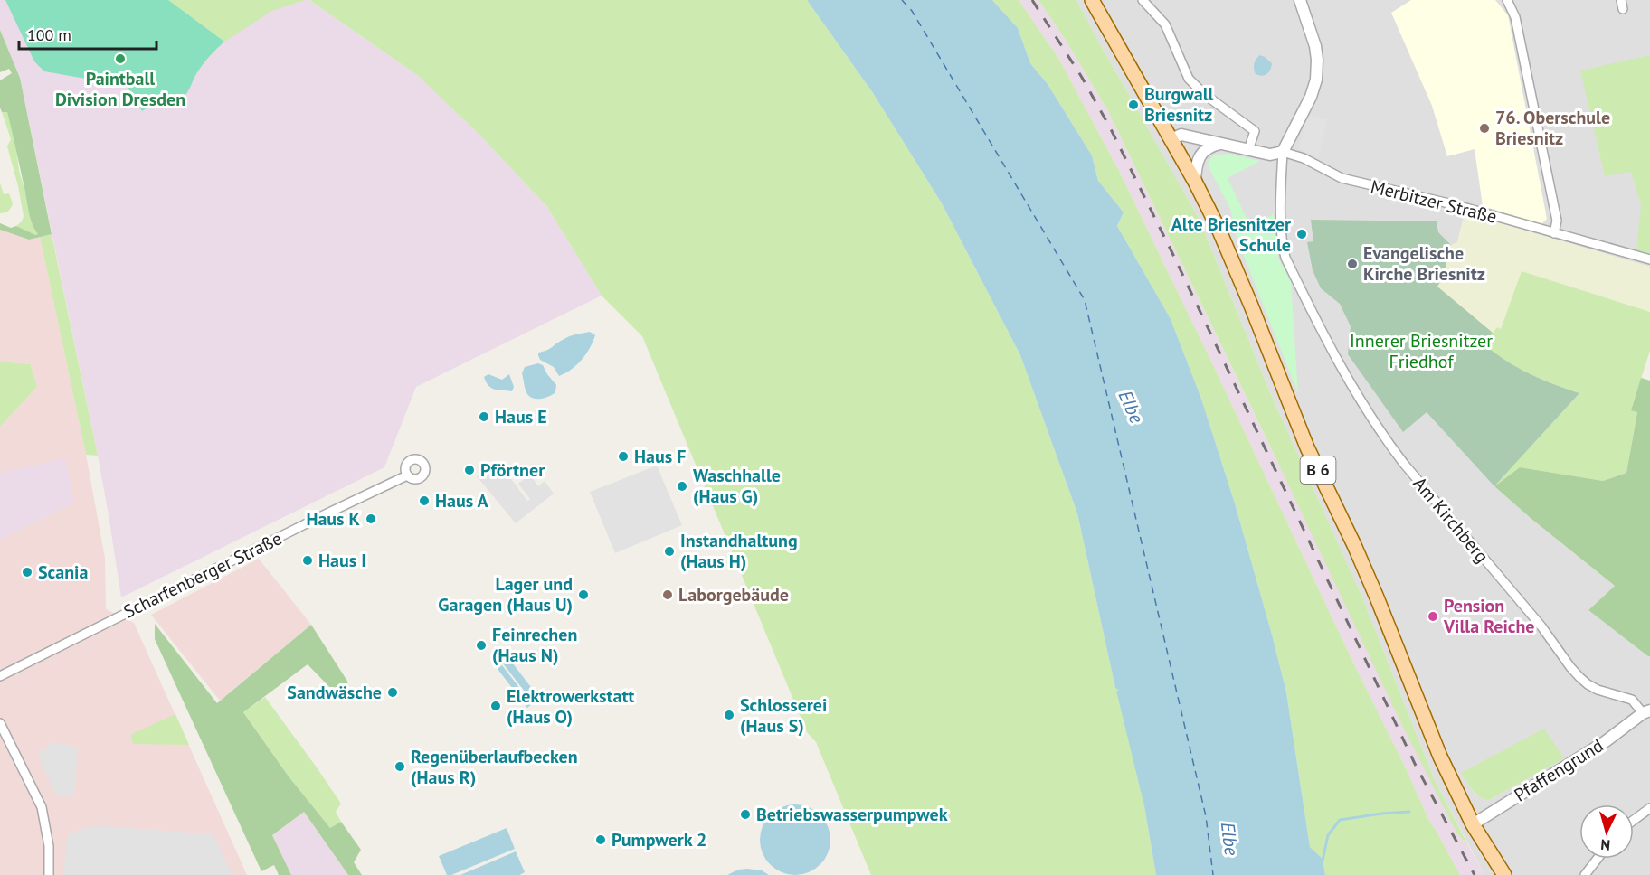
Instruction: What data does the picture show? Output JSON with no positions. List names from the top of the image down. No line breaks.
{"streets":{"main road":["B 6"],"street":["Merbitzer Straße","Am Kirchberg","Scharfenberger Straße","Pfaffengrund"]},"crossings":[["Merbitzer Straße","B 6"],["Merbitzer Straße","Am Kirchberg"],["B 6","Pfaffengrund"],["Am Kirchberg","Pfaffengrund"]],"water":["Elbe"],"parks":["Innerer Briesnitzer Friedhof"],"places":["Paintball Division Dresden","Burgwall Briesnitz","76. Oberschule Briesnitz","Alte Briesnitzer Schule","Evangelische Kirche Briesnitz","Haus E","Haus F","Pförtner","Waschhalle (Haus G)","Haus A","Haus K","Instandhaltung (Haus H)","Haus I","Scania","Lager und Garagen (Haus U)","Laborgebäude","Pension Villa Reiche","Feinrechen (Haus N)","Sandwäsche","Elektrowerkstatt (Haus O)","Schlosserei (Haus S)","Regenüberlaufbecken (Haus R)","Betriebswasserpumpwek","Pumpwerk 2"],"scale_bar":"100 m","north":"bottom"}
